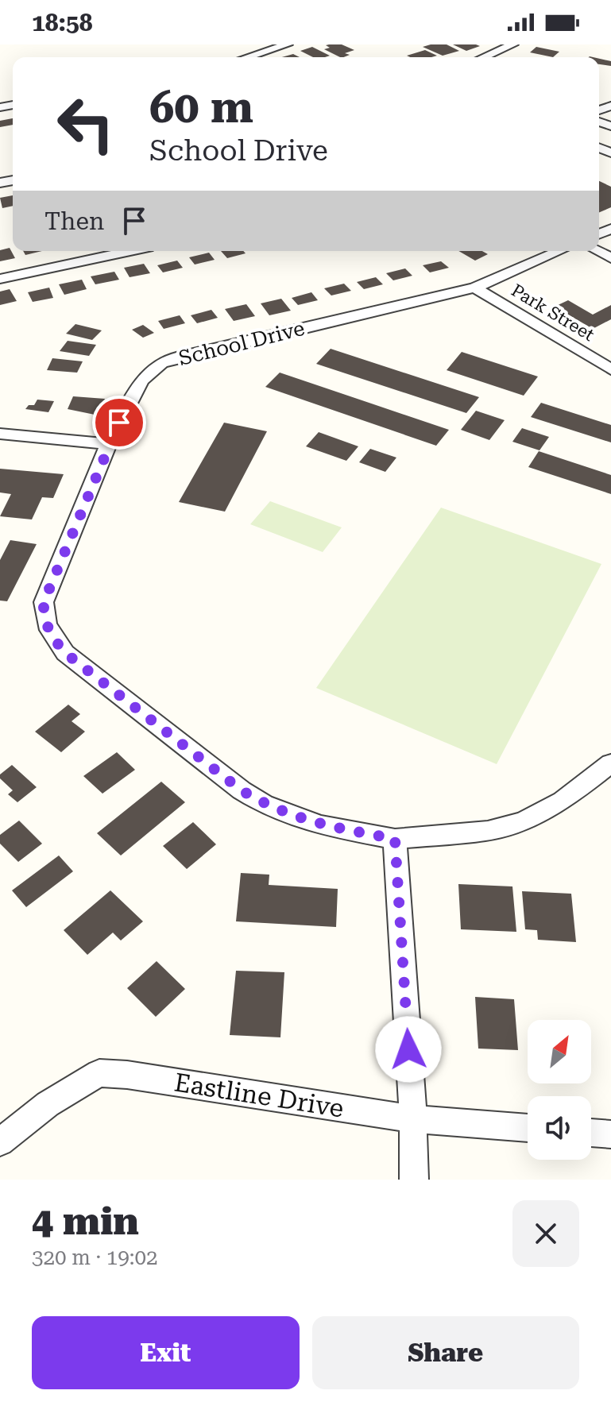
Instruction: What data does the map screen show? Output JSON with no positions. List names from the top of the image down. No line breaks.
{"streets":{"street":["Park Street","School Drive","Eastline Drive"]},"crossings":[["Park Street","School Drive"]],"north":"top right","page":{"status":"18:58","turn":["60 m","School Drive"],"then":"Then","heading":["4 min","320 m · 19:02"],"buttons":["Exit","Share"]}}
